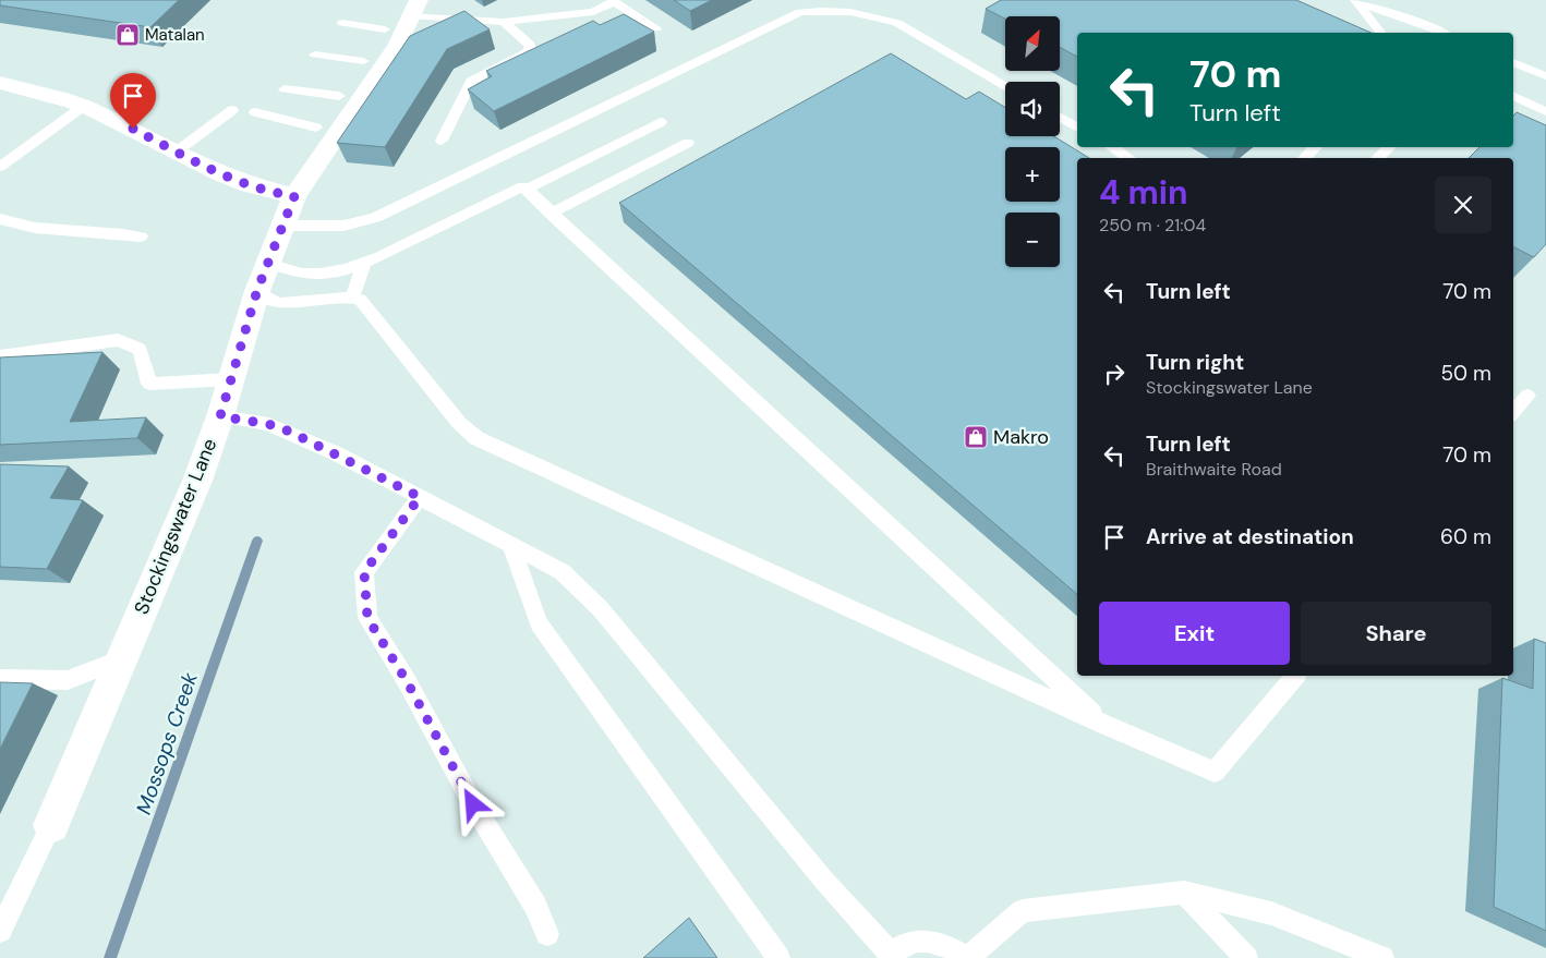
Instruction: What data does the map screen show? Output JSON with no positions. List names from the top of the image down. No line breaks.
{"streets":{"street":["Stockingswater Lane"]},"water":["Mossops Creek"],"places":{"shop":["Matalan","Makro"]},"north":"top right","page":{"map_buttons":["+","−"],"turn":["70 m","Turn left"],"heading":["4 min","250 m · 21:04"],"list":[{"name":"Turn left","value":"70 m"},{"name":"Turn right","note":"Stockingswater Lane","value":"50 m"},{"name":"Turn left","note":"Braithwaite Road","value":"70 m"},{"name":"Arrive at destination","value":"60 m"}],"buttons":["Exit","Share"]}}
